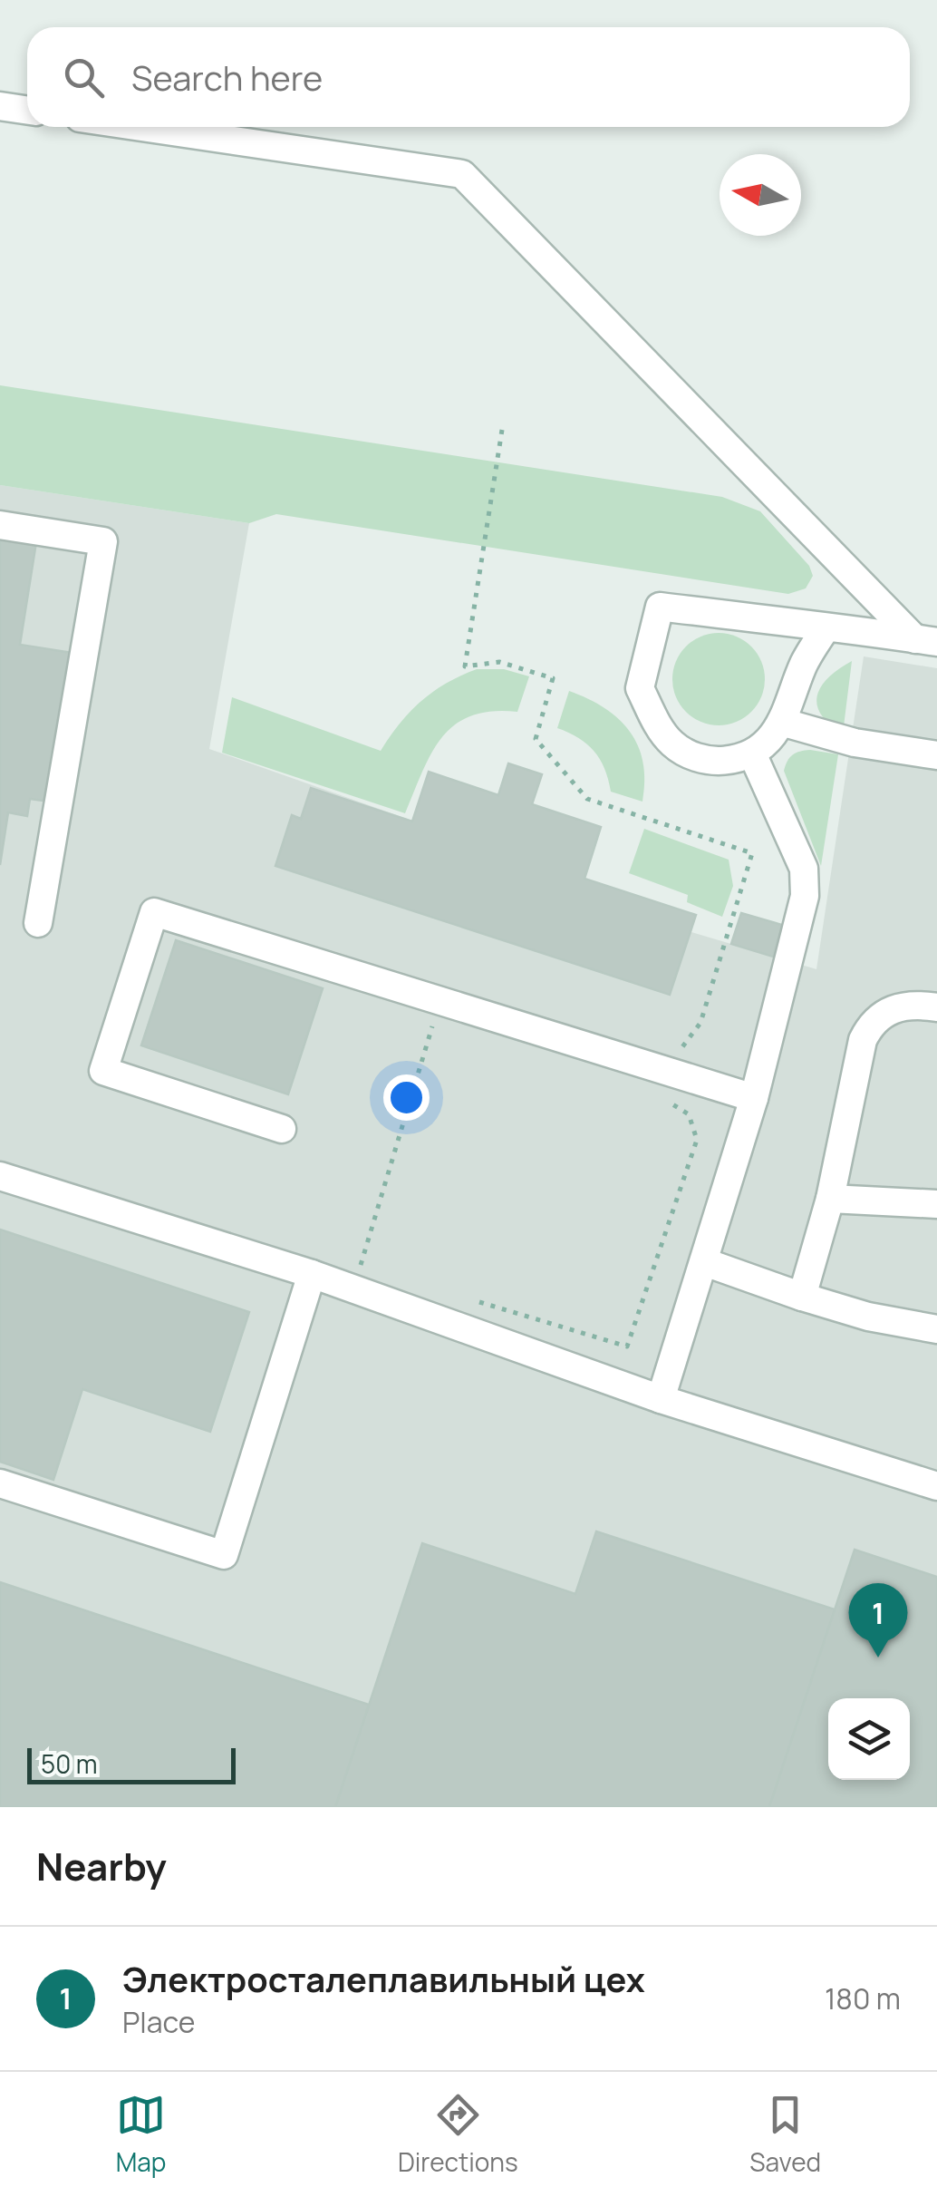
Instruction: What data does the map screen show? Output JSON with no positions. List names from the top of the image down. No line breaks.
{"scale_bar":"50 m","north":"left","page":{"search":"Search here","pins":"1","scale":"50 m","heading":"Nearby","list":[{"mark":"1","name":"Электросталеплавильный цех","note":"Place","value":"180 m"}],"nav":["Map","Directions","Saved"]}}
